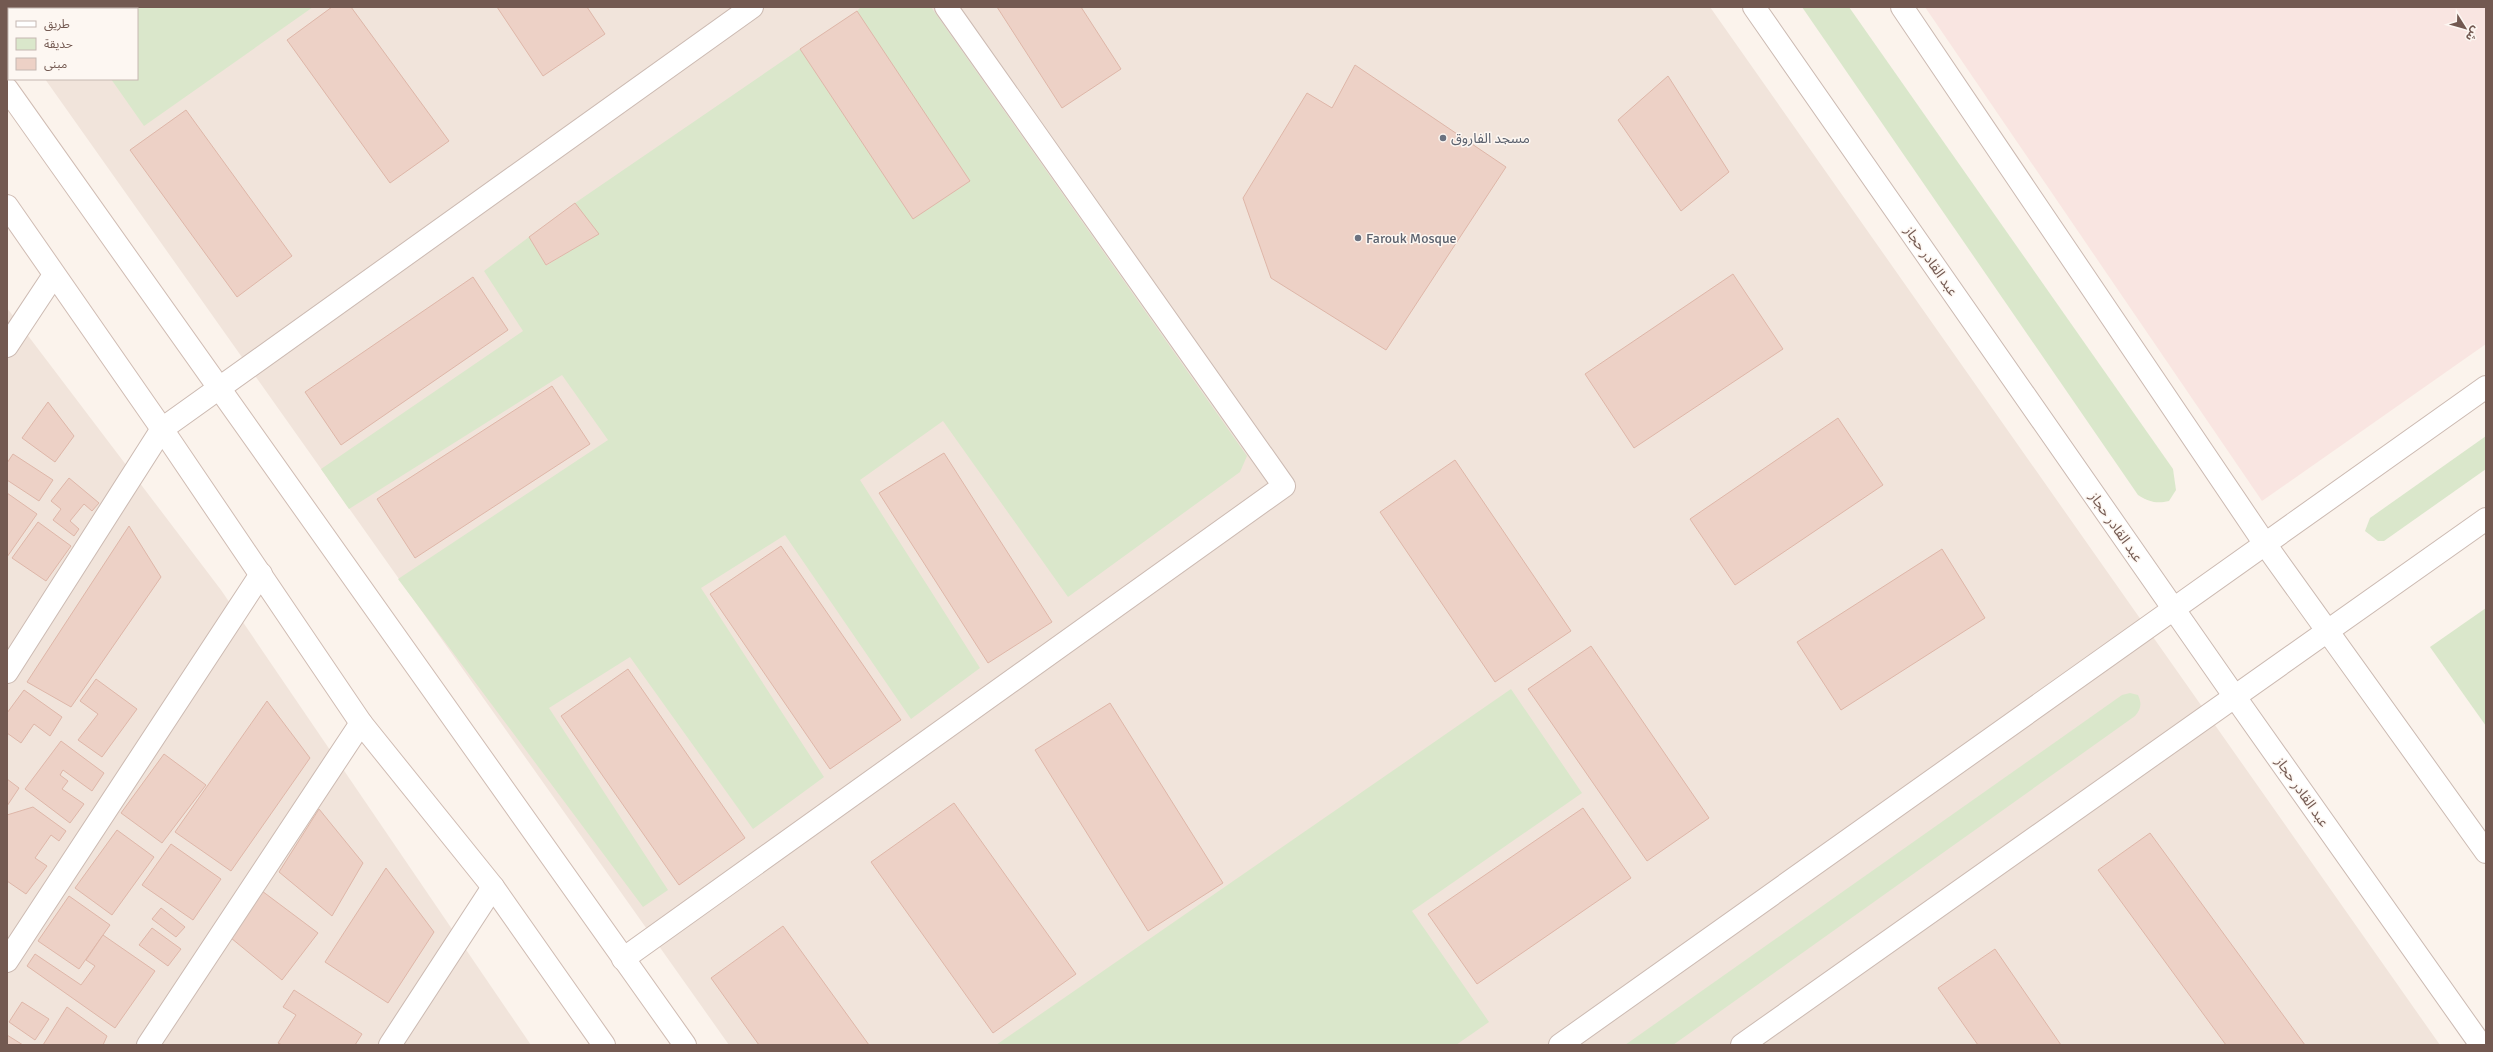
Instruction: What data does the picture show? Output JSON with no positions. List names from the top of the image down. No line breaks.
{"streets":{"street":["عبد القادر حجاز"]},"places":["مسجد الفاروق","Farouk Mosque"],"legend":["طريق","حديقة","مبنى"],"north":"bottom right"}
